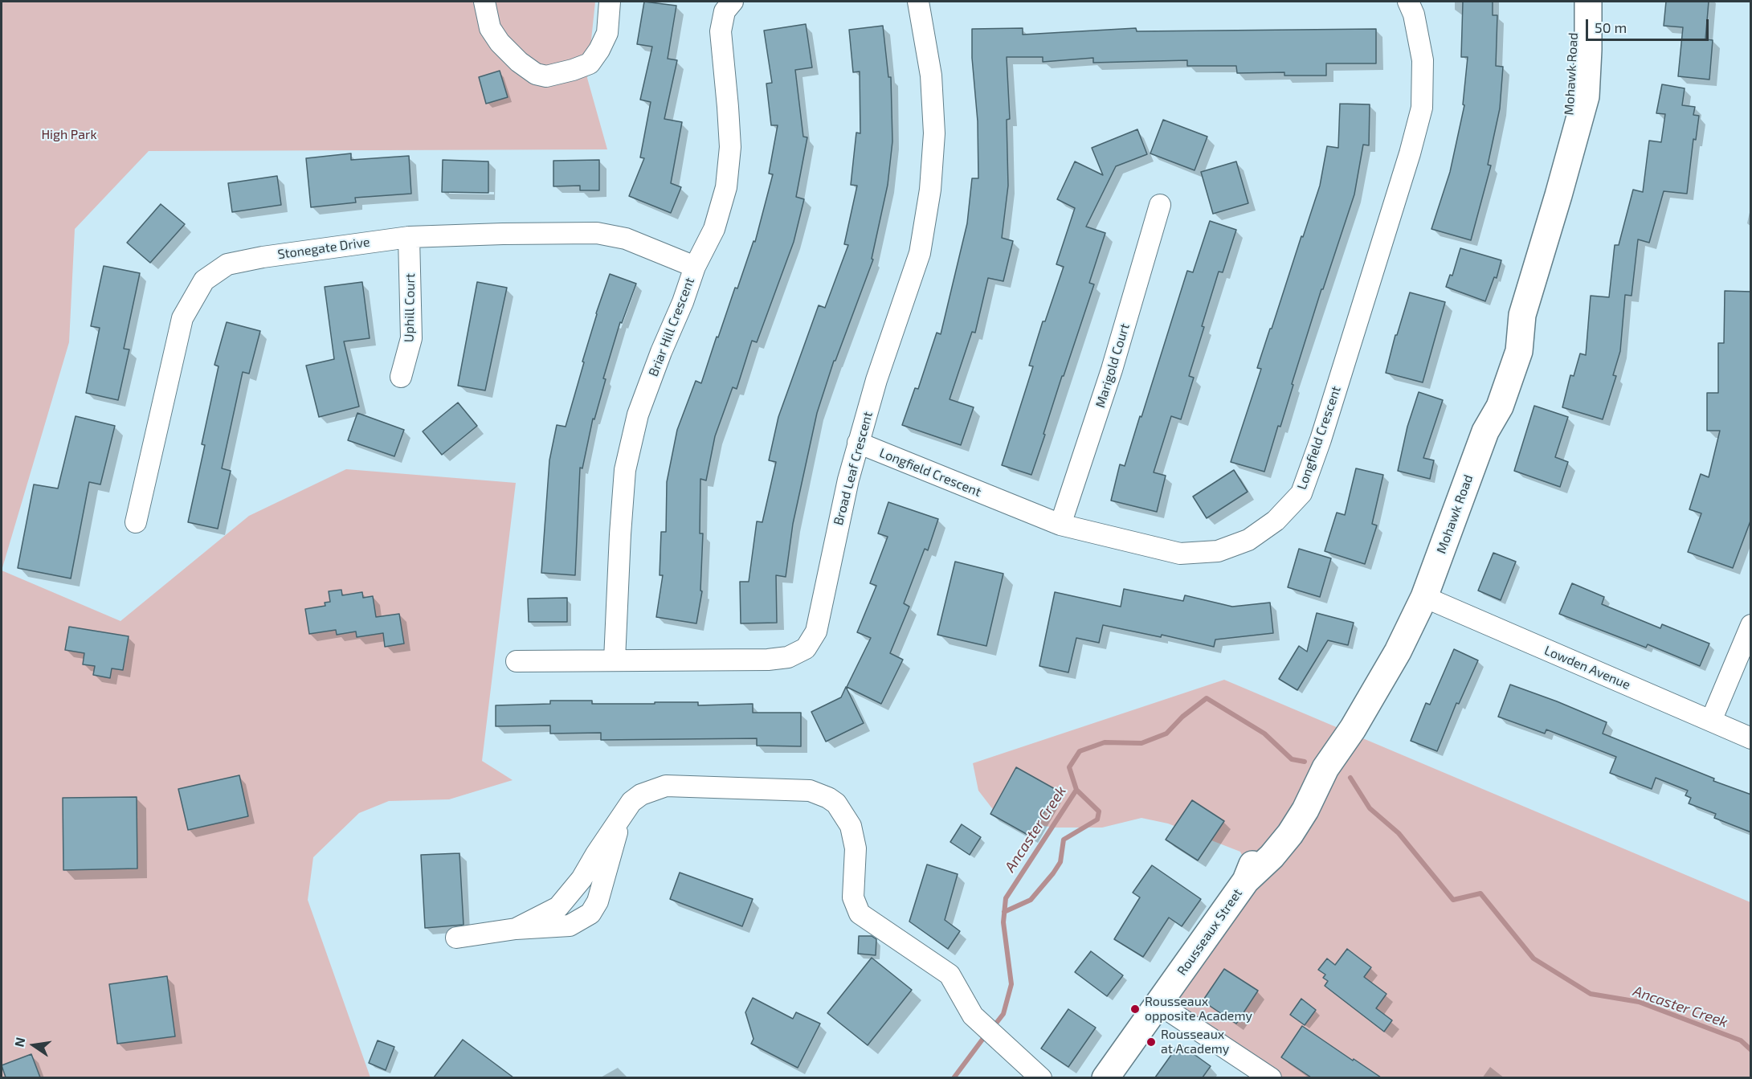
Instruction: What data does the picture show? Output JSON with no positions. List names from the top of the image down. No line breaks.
{"streets":{"main road":["Mohawk Road","Rousseaux Street"],"street":["Stonegate Drive","Uphill Court","Briar Hill Crescent","Marigold Court","Longfield Crescent","Broad Leaf Crescent","Lowden Avenue"]},"crossings":[["Mohawk Road","Lowden Avenue"],["Mohawk Road","Rousseaux Street"],["Stonegate Drive","Uphill Court"],["Stonegate Drive","Briar Hill Crescent"],["Briar Hill Crescent","Broad Leaf Crescent"],["Marigold Court","Longfield Crescent"],["Longfield Crescent","Broad Leaf Crescent"],["Lowden Avenue","Rousseaux Street"]],"water":["Ancaster Creek"],"parks":["High Park"],"places":["Rousseaux opposite Academy","Rousseaux at Academy"],"scale_bar":"50 m","north":"left"}
